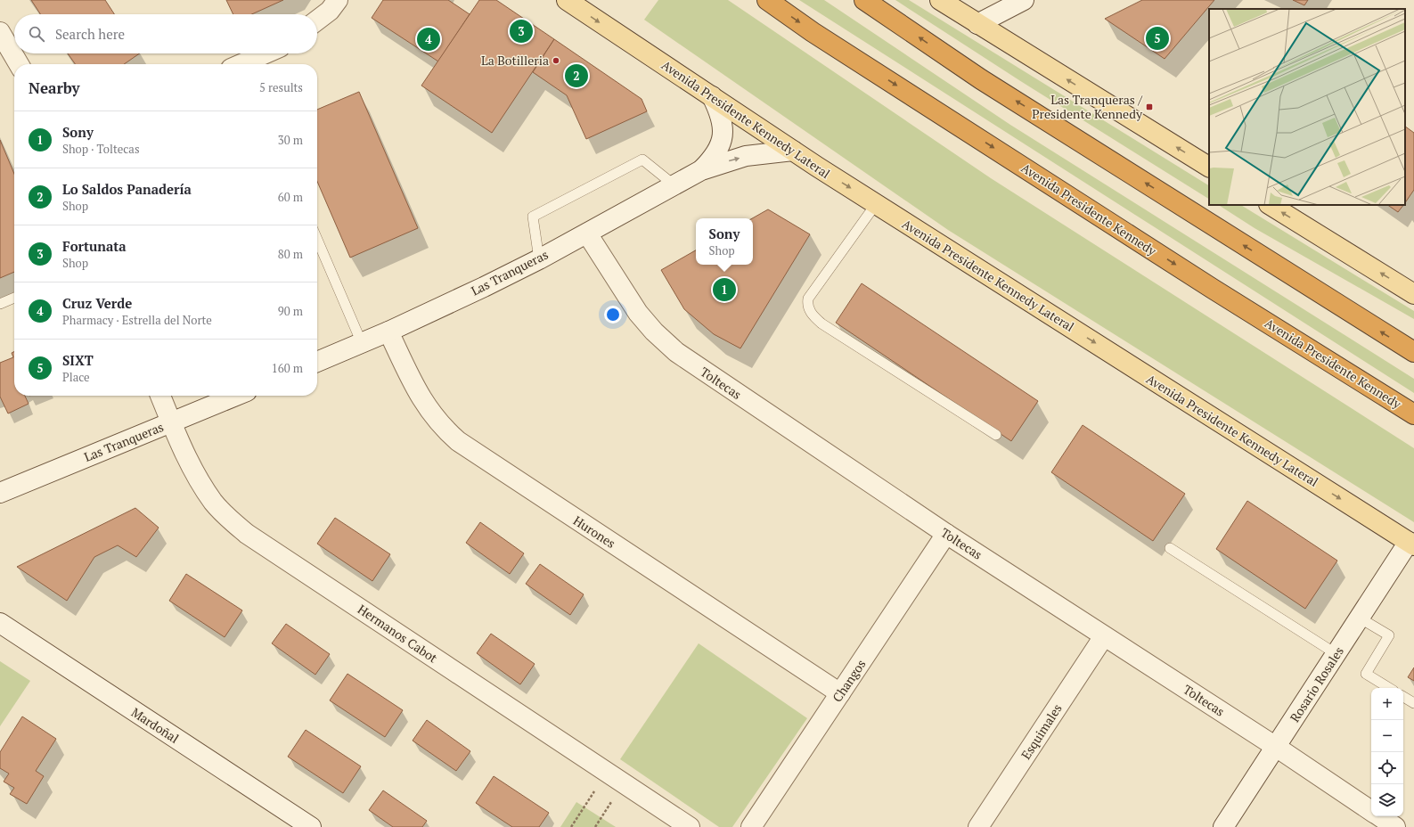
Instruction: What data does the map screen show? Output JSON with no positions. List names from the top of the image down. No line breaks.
{"streets":{"highway":["Avenida Presidente Kennedy"],"main road":["Avenida Presidente Kennedy Lateral"],"street":["Las Tranqueras","Toltecas","Hurones","Hermanos Cabot","Changos","Rosario Rosales","Mardoñal","Esquimales"]},"crossings":[["Avenida Presidente Kennedy Lateral","Las Tranqueras"],["Avenida Presidente Kennedy Lateral","Rosario Rosales"],["Las Tranqueras","Toltecas"],["Las Tranqueras","Hurones"],["Las Tranqueras","Hermanos Cabot"],["Toltecas","Changos"],["Toltecas","Rosario Rosales"],["Toltecas","Esquimales"],["Hurones","Changos"]],"one_way":["Avenida Presidente Kennedy Lateral"],"places":{"other":["La Botilleria"],"transit":["Las Tranqueras / Presidente Kennedy"]},"page":{"search":"Search here","pins":["3","5","4","2","1"],"heading":["Nearby","5 results"],"list":[{"mark":"1","name":"Sony","note":"Shop · Toltecas","value":"30 m"},{"mark":"2","name":"Lo Saldos Panadería","note":"Shop","value":"60 m"},{"mark":"3","name":"Fortunata","note":"Shop","value":"80 m"},{"mark":"4","name":"Cruz Verde","note":"Pharmacy · Estrella del Norte","value":"90 m"},{"mark":"5","name":"SIXT","note":"Place","value":"160 m"}],"popup":["Sony","Shop"],"map_buttons":["+","−"]}}
